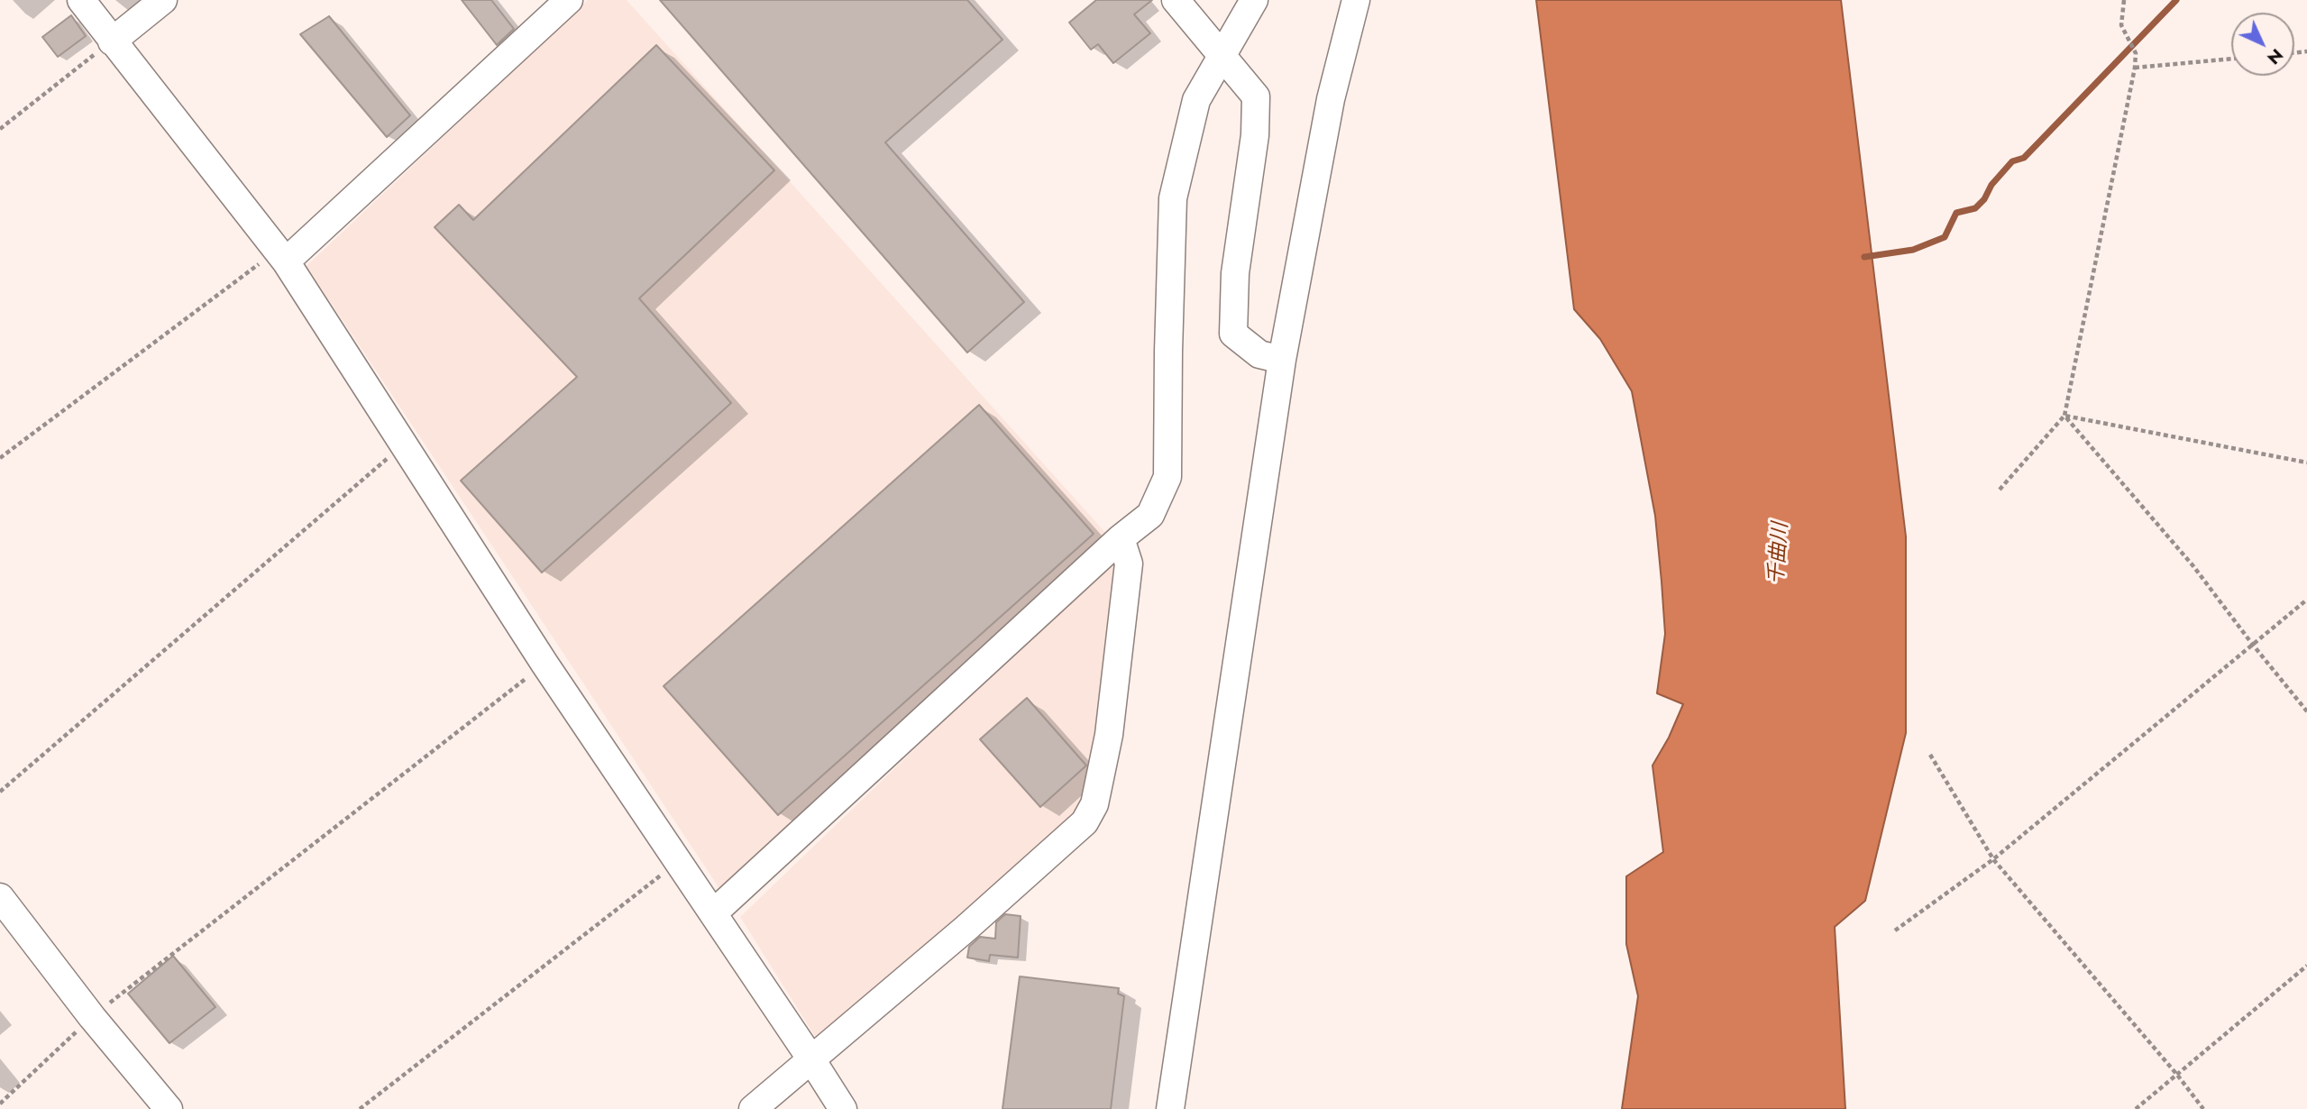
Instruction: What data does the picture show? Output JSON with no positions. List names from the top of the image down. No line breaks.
{"water":["千曲川"],"north":"bottom right"}
